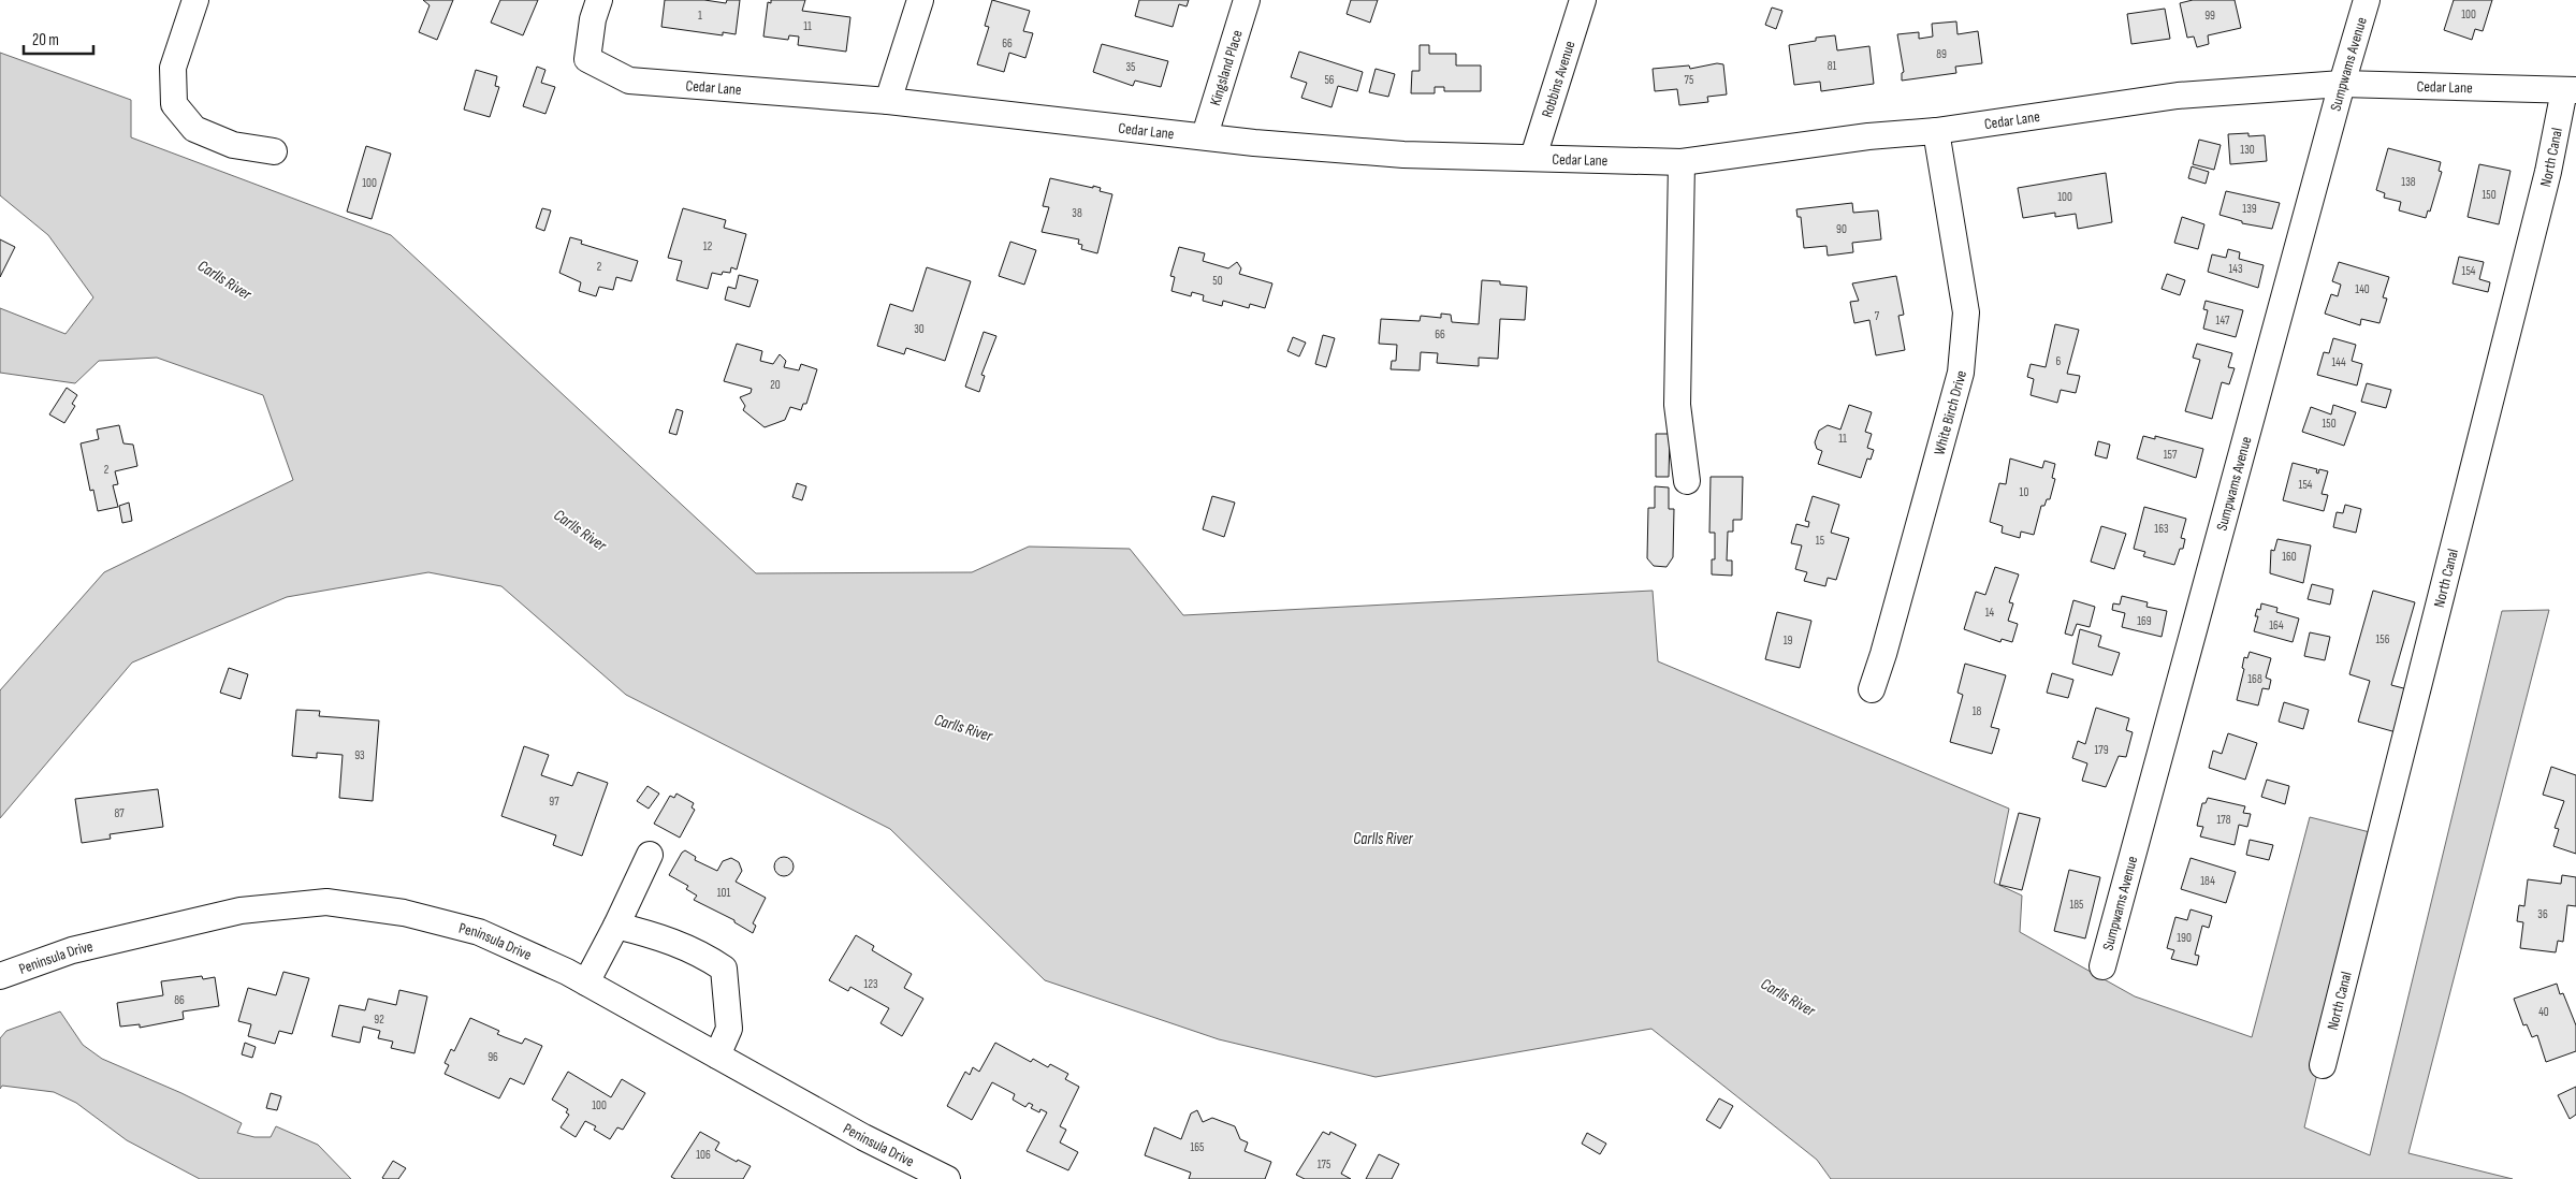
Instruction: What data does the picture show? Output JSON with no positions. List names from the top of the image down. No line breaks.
{"streets":{"street":["Sumpwams Avenue","Kingsland Place","Robbins Avenue","Cedar Lane","North Canal","White Birch Drive","Peninsula Drive"]},"crossings":[["Sumpwams Avenue","Cedar Lane"],["Kingsland Place","Cedar Lane"],["Robbins Avenue","Cedar Lane"],["Cedar Lane","North Canal"],["Cedar Lane","White Birch Drive"]],"water":["Carlls River"],"house_numbers":["100","1","99","11","66","89","81","35","56","75","130","138","100","150","100","139","38","90","12","2","143","154","50","140","7","147","30","66","6","144","20","150","11","157","2","154","10","163","15","160","14","169","164","156","19","168","18","179","93","97","87","178","184","101","185","36","190","123","86","40","92","96","100","165","106","175"],"scale_bar":"20 m"}
